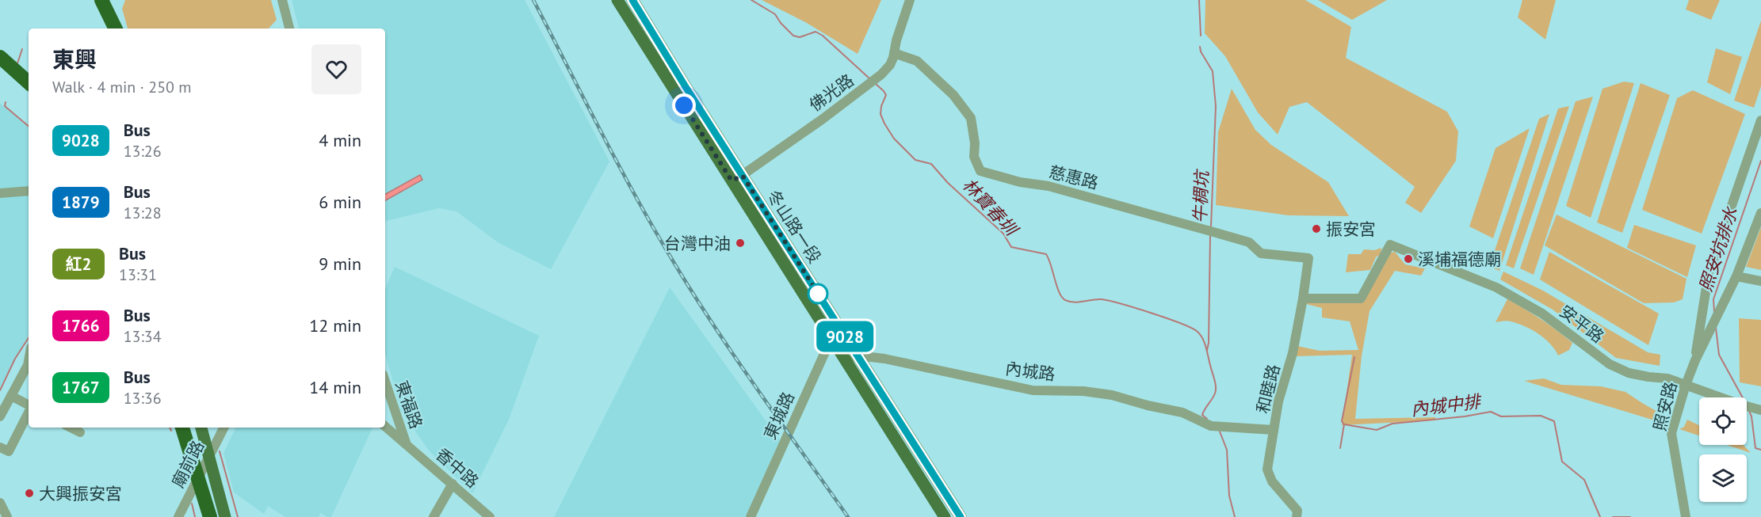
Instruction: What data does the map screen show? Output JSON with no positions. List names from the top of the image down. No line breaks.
{"streets":{"main road":["冬山路一段"],"street":["佛光路","慈惠路","安平路","內城路","和睦路","東福路","照安路","東城路","廟前路","香中路"]},"crossings":[["佛光路","慈惠路"],["佛光路","冬山路一段"],["慈惠路","和睦路"],["冬山路一段","內城路"],["冬山路一段","東城路"],["安平路","和睦路"],["安平路","照安路"],["內城路","和睦路"],["東福路","香中路"]],"water":["牛椆坑","林寶春圳","照安坑排水","內城中排"],"places":["振安宮","台灣中油","溪埔福德廟","大興振安宮"],"lines":["bus line 9028"],"page":{"on_map":"9028","heading":["東興","Walk · 4 min · 250 m"],"list":[{"mark":"9028","name":"Bus","note":"13:26","value":"4 min"},{"mark":"1879","name":"Bus","note":"13:28","value":"6 min"},{"mark":"紅2","name":"Bus","note":"13:31","value":"9 min"},{"mark":"1766","name":"Bus","note":"13:34","value":"12 min"},{"mark":"1767","name":"Bus","note":"13:36","value":"14 min"}]}}
